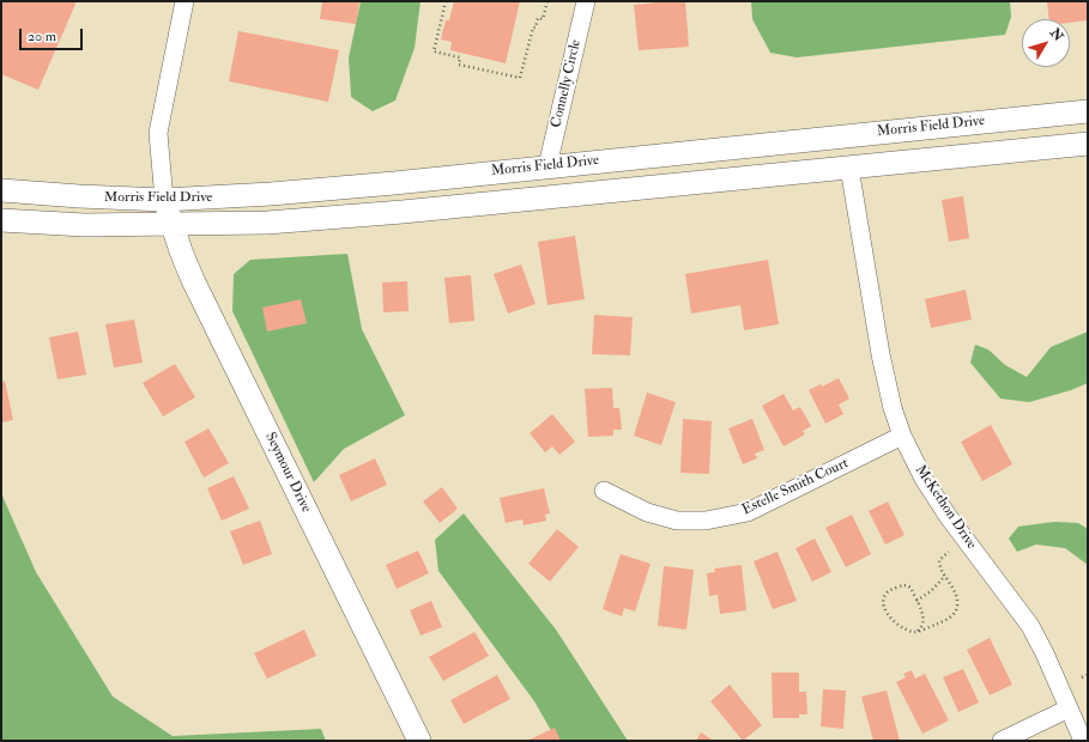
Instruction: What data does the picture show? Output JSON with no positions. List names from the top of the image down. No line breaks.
{"streets":{"street":["Connelly Circle","Morris Field Drive","Seymour Drive","Estelle Smith Court","McKethon Drive"]},"crossings":[["Connelly Circle","Morris Field Drive"],["Morris Field Drive","Seymour Drive"],["Morris Field Drive","McKethon Drive"],["Estelle Smith Court","McKethon Drive"]],"scale_bar":"20 m","north":"top right"}
